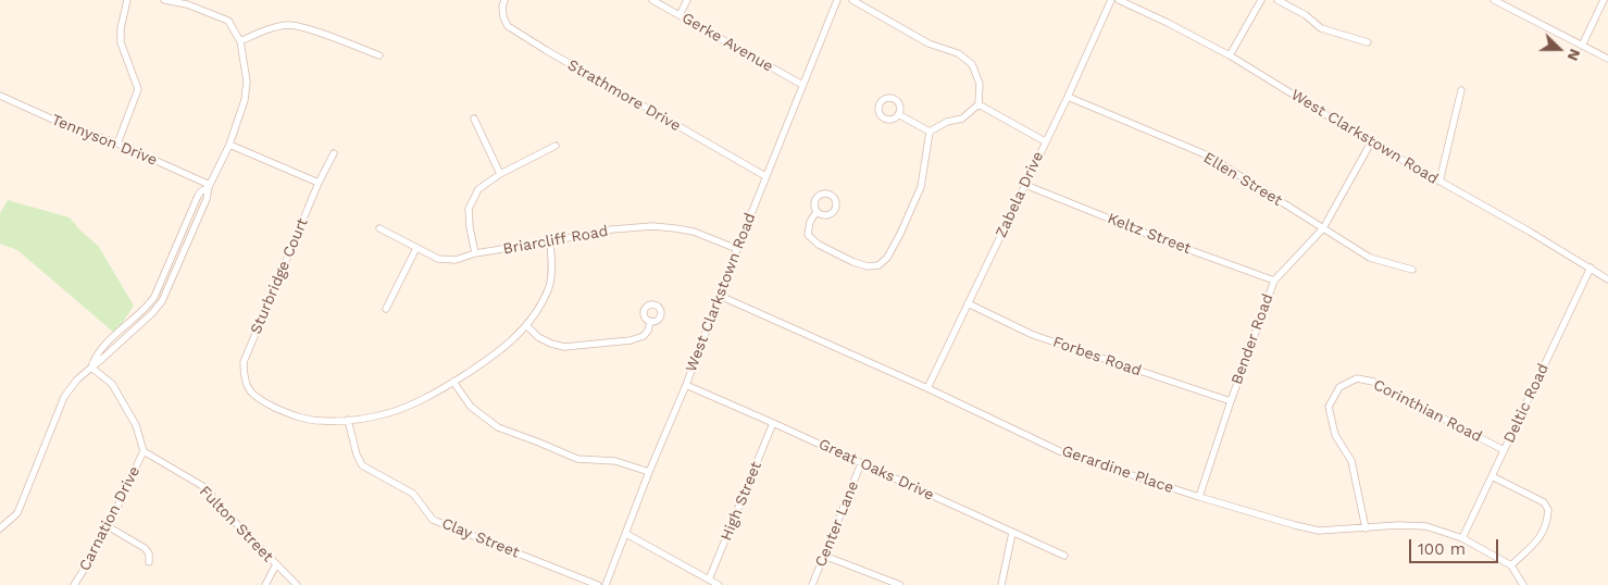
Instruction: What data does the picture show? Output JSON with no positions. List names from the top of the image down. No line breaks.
{"streets":{"street":["Gerke Avenue","Strathmore Drive","West Clarkstown Road","Tennyson Drive","Ellen Street","Zabela Drive","Keltz Street","Briarcliff Road","Sturbridge Court","Bender Road","Forbes Road","Deltic Road","Corinthian Road","Great Oaks Drive","Gerardine Place","High Street","Carnation Drive","Fulton Street","Center Lane","Clay Street"]},"crossings":[["Gerke Avenue","West Clarkstown Road"],["Strathmore Drive","West Clarkstown Road"],["West Clarkstown Road","Briarcliff Road"],["West Clarkstown Road","Bender Road"],["West Clarkstown Road","Deltic Road"],["West Clarkstown Road","Great Oaks Drive"],["West Clarkstown Road","Gerardine Place"],["Ellen Street","Zabela Drive"],["Ellen Street","Bender Road"],["Zabela Drive","Keltz Street"],["Zabela Drive","Forbes Road"],["Zabela Drive","Gerardine Place"],["Keltz Street","Bender Road"],["Sturbridge Court","Clay Street"],["Bender Road","Forbes Road"],["Bender Road","Gerardine Place"],["Deltic Road","Corinthian Road"],["Deltic Road","Gerardine Place"],["Corinthian Road","Gerardine Place"],["Great Oaks Drive","High Street"],["Great Oaks Drive","Center Lane"],["Carnation Drive","Fulton Street"]],"scale_bar":"100 m","north":"right"}
